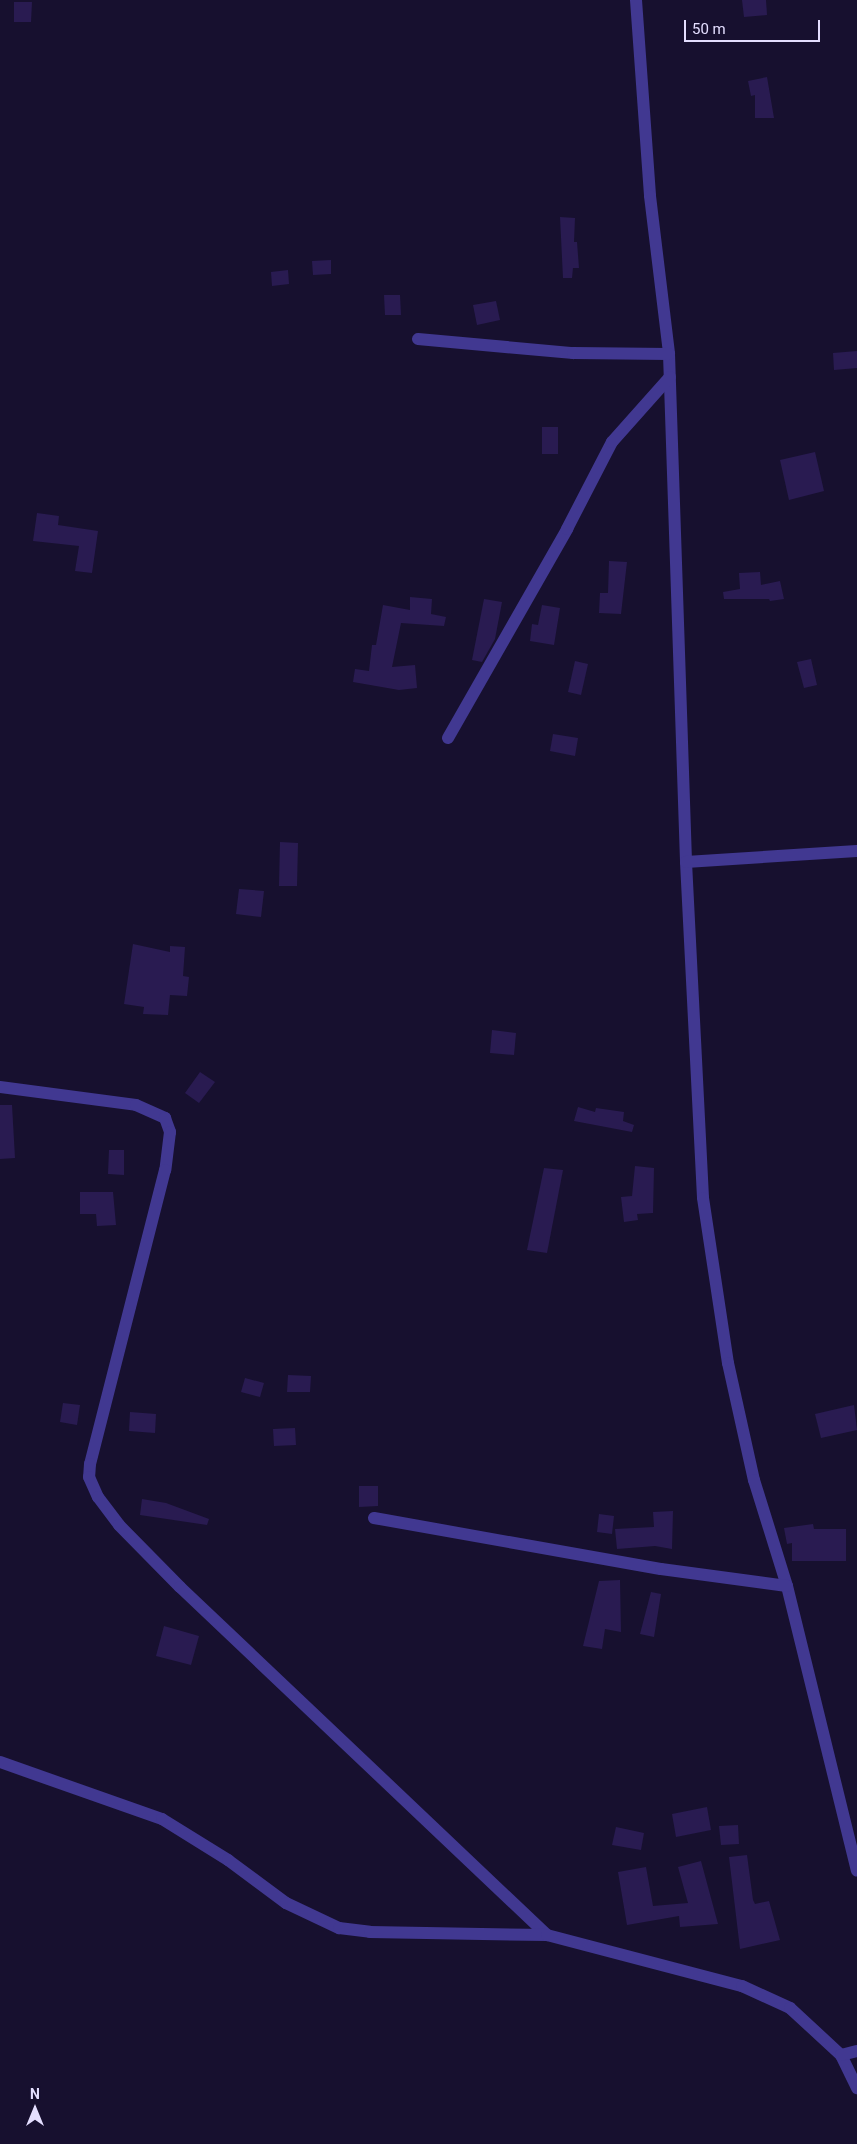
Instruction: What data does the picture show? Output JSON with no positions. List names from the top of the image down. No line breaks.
{"scale_bar":"50 m","north":"top"}
